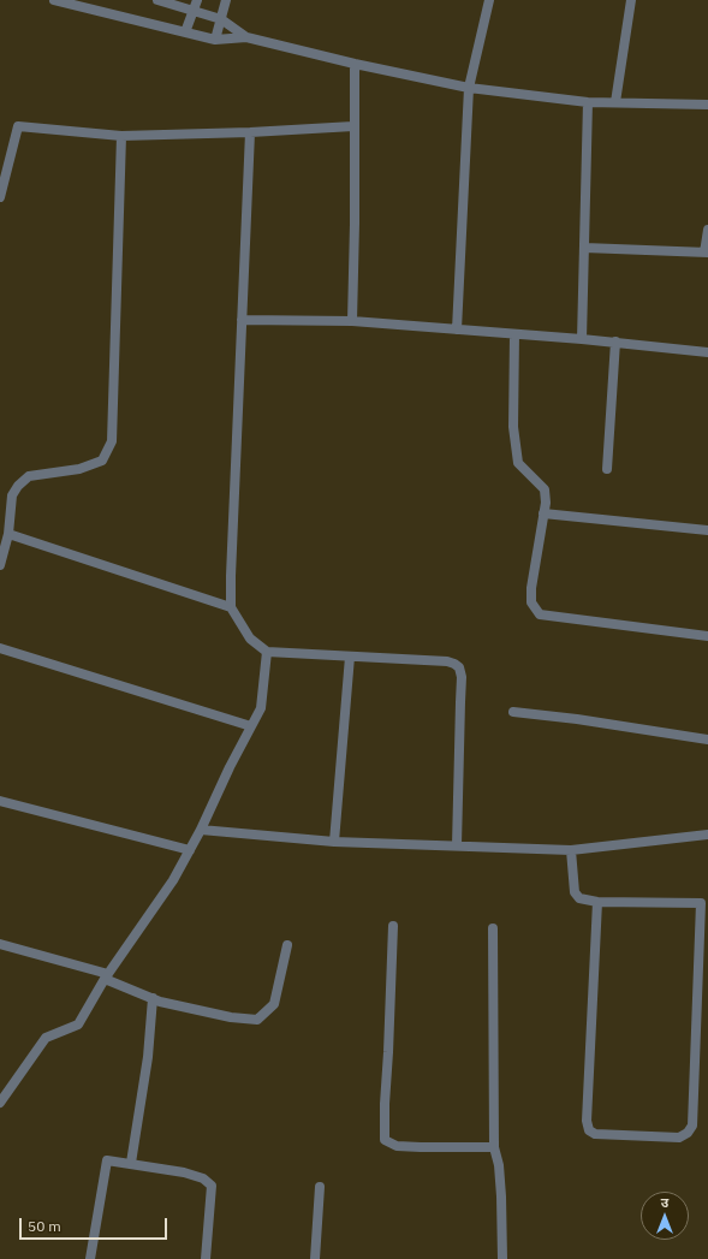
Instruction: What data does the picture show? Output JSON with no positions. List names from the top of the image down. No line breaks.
{"scale_bar":"50 m","north":"top"}
